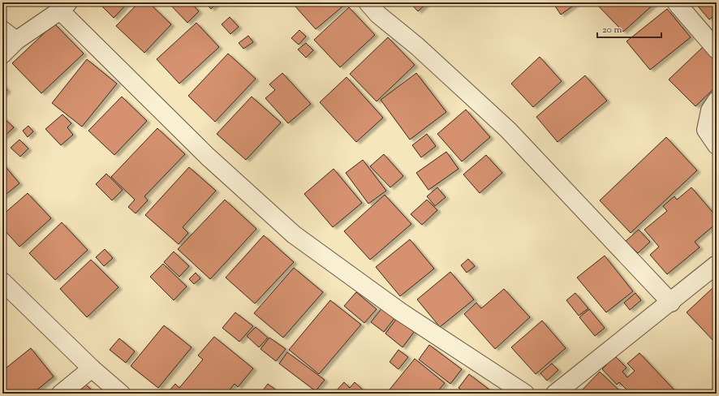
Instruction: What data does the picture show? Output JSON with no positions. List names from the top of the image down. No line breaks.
{"scale_bar":"20 m"}
